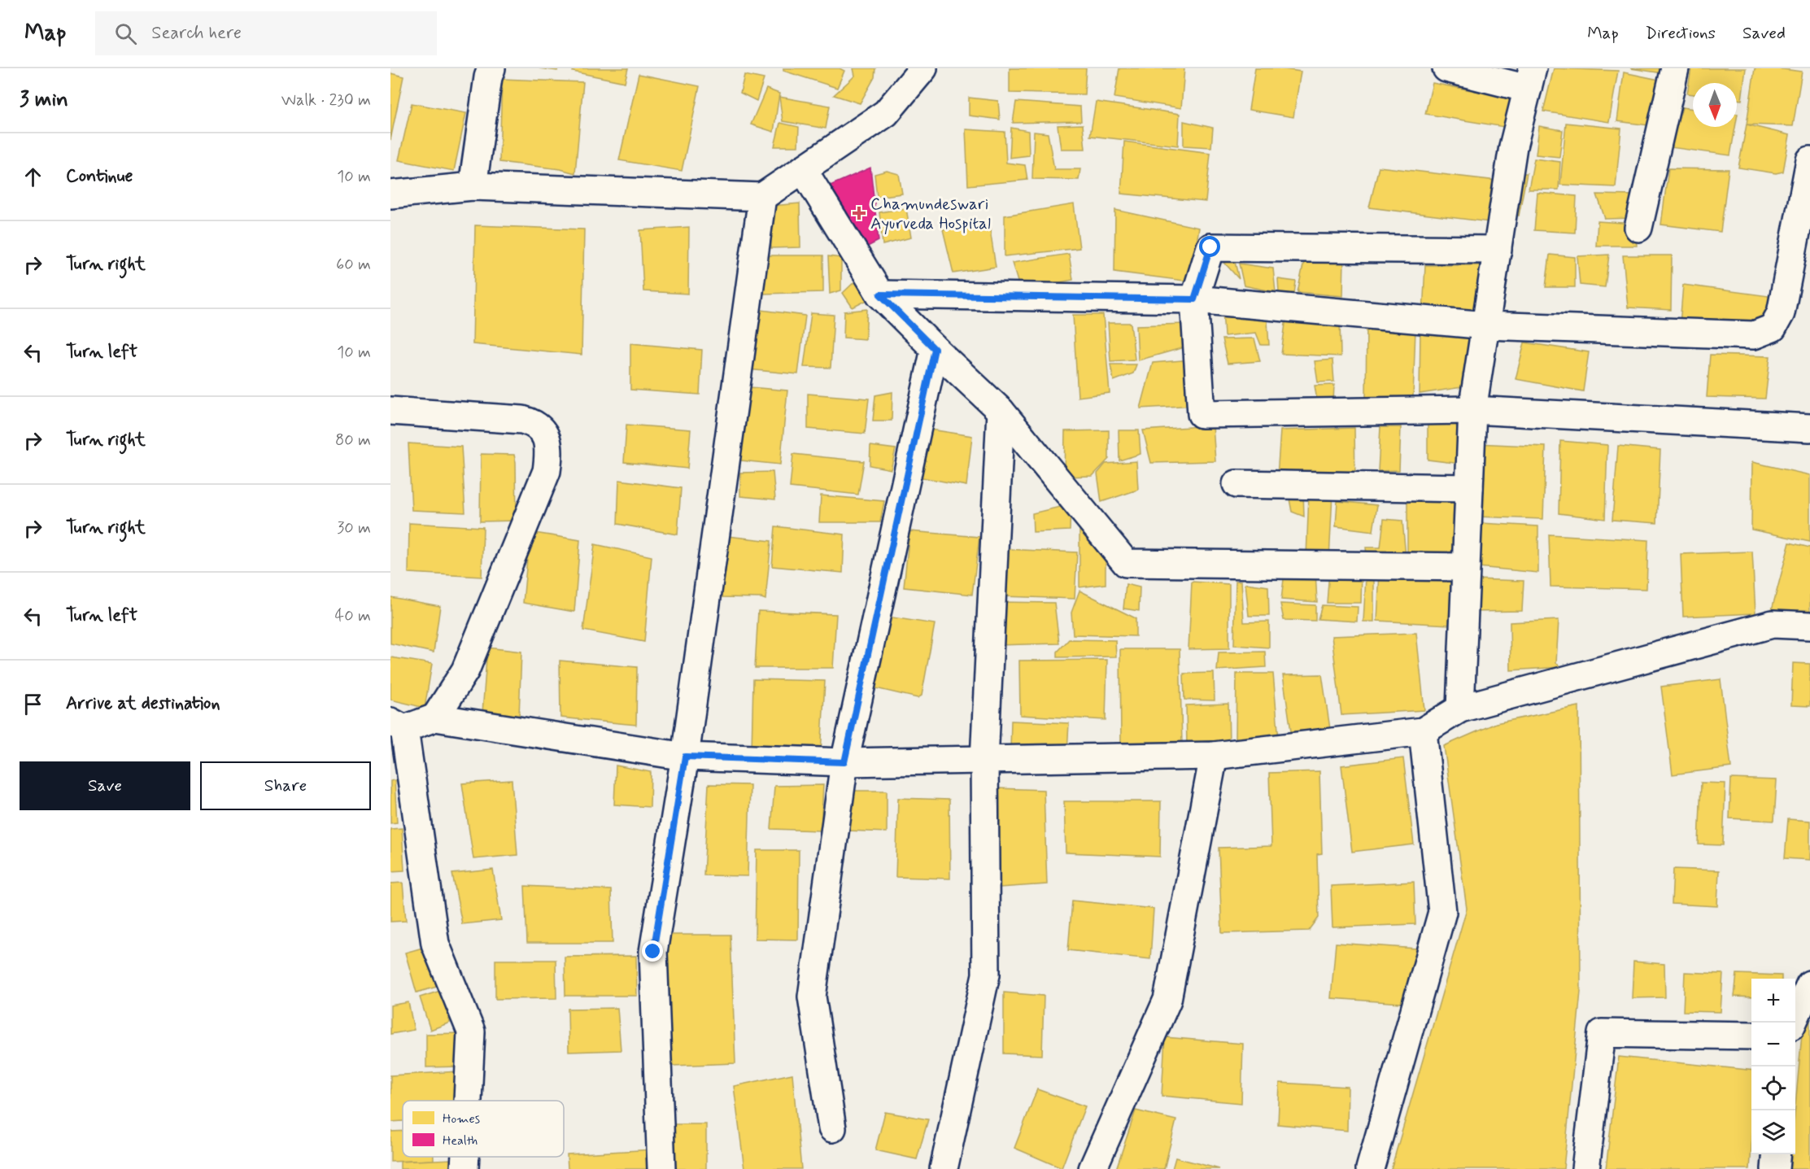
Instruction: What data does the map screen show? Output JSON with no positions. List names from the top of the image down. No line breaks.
{"places":{"health":["Chamundeswari Ayurveda Hospital"]},"legend":["Homes","Health"],"north":"bottom","page":{"header":"Map","search":"Search here","nav":["Map","Directions","Saved"],"heading":["3 min","Walk · 230 m"],"list":[["Continue","10 m"],["Turn right","60 m"],["Turn left","10 m"],["Turn right","80 m"],["Turn right","30 m"],["Turn left","40 m"],"Arrive at destination"],"buttons":["Save","Share"],"map_buttons":["+","−"]}}
